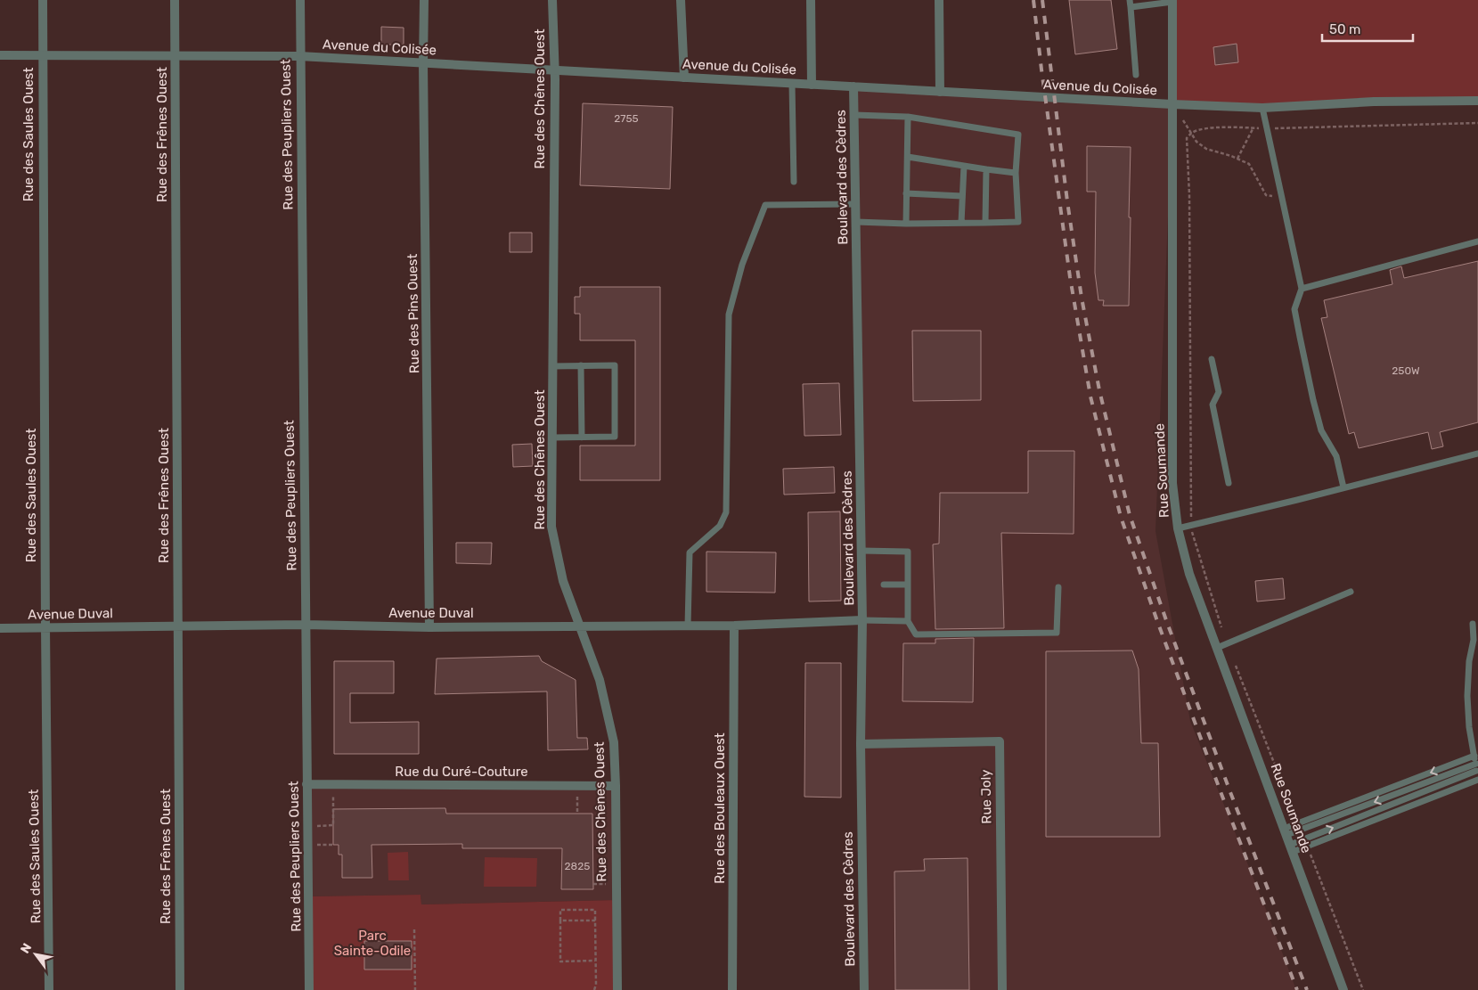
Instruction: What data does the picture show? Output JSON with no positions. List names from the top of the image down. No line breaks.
{"streets":{"street":["Avenue du Colisée","Rue des Chênes Ouest","Rue des Saules Ouest","Rue des Frênes Ouest","Rue des Peupliers Ouest","Boulevard des Cèdres","Rue des Pins Ouest","Rue Soumande","Avenue Duval","Rue du Curé-Couture","Rue Joly","Rue des Bouleaux Ouest"]},"crossings":[["Avenue du Colisée","Rue des Chênes Ouest"],["Avenue du Colisée","Rue des Saules Ouest"],["Avenue du Colisée","Rue des Frênes Ouest"],["Avenue du Colisée","Rue des Peupliers Ouest"],["Avenue du Colisée","Boulevard des Cèdres"],["Avenue du Colisée","Rue des Pins Ouest"],["Avenue du Colisée","Rue Soumande"],["Rue des Chênes Ouest","Avenue Duval"],["Rue des Chênes Ouest","Rue du Curé-Couture"],["Rue des Saules Ouest","Avenue Duval"],["Rue des Frênes Ouest","Avenue Duval"],["Rue des Peupliers Ouest","Avenue Duval"],["Rue des Peupliers Ouest","Rue du Curé-Couture"],["Boulevard des Cèdres","Avenue Duval"],["Boulevard des Cèdres","Rue Joly"],["Rue des Pins Ouest","Avenue Duval"],["Avenue Duval","Rue des Bouleaux Ouest"]],"parks":["Parc Sainte-Odile"],"house_numbers":["2755","250W","2825"],"scale_bar":"50 m","north":"top left"}
